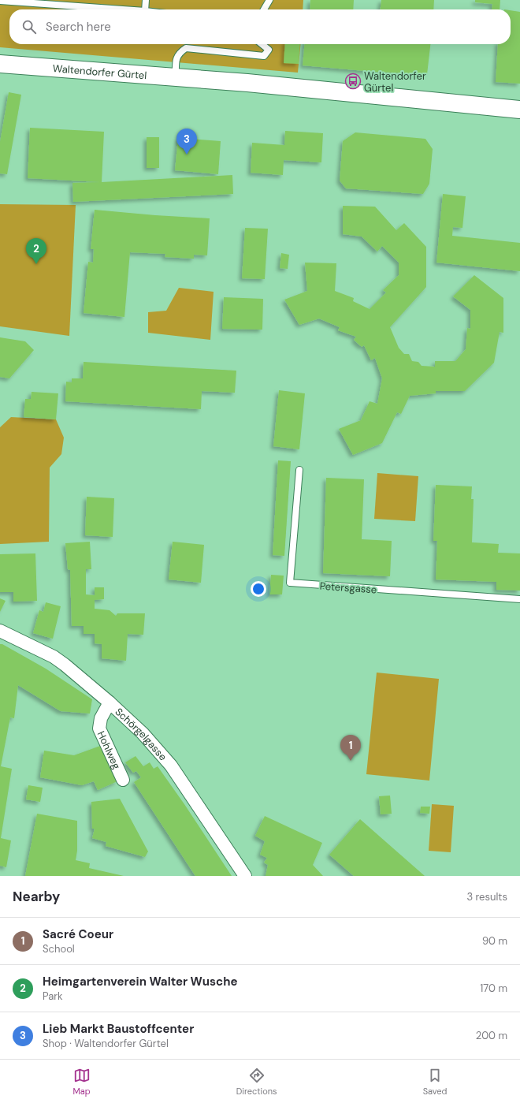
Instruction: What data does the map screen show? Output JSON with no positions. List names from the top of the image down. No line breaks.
{"streets":{"main road":["Waltendorfer Gürtel"],"street":["Schörgelgasse","Hohlweg"],"lane":["Petersgasse"]},"crossings":[["Schörgelgasse","Hohlweg"]],"places":{"bus stop":["Waltendorfer Gürtel"]},"page":{"search":"Search here","pins":["3","2","1"],"heading":["Nearby","3 results"],"list":[{"mark":"1","name":"Sacré Coeur","note":"School","value":"90 m"},{"mark":"2","name":"Heimgartenverein Walter Wusche","note":"Park","value":"170 m"},{"mark":"3","name":"Lieb Markt Baustoffcenter","note":"Shop · Waltendorfer Gürtel","value":"200 m"}],"nav":["Map","Directions","Saved"]}}
